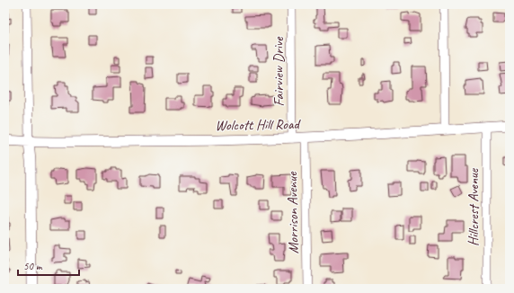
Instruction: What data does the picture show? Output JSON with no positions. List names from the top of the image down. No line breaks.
{"streets":{"street":["Fairview Drive","Wolcott Hill Road","Hillcrest Avenue","Morrison Avenue"]},"crossings":[["Fairview Drive","Wolcott Hill Road"],["Wolcott Hill Road","Hillcrest Avenue"],["Wolcott Hill Road","Morrison Avenue"]],"scale_bar":"50 m"}
